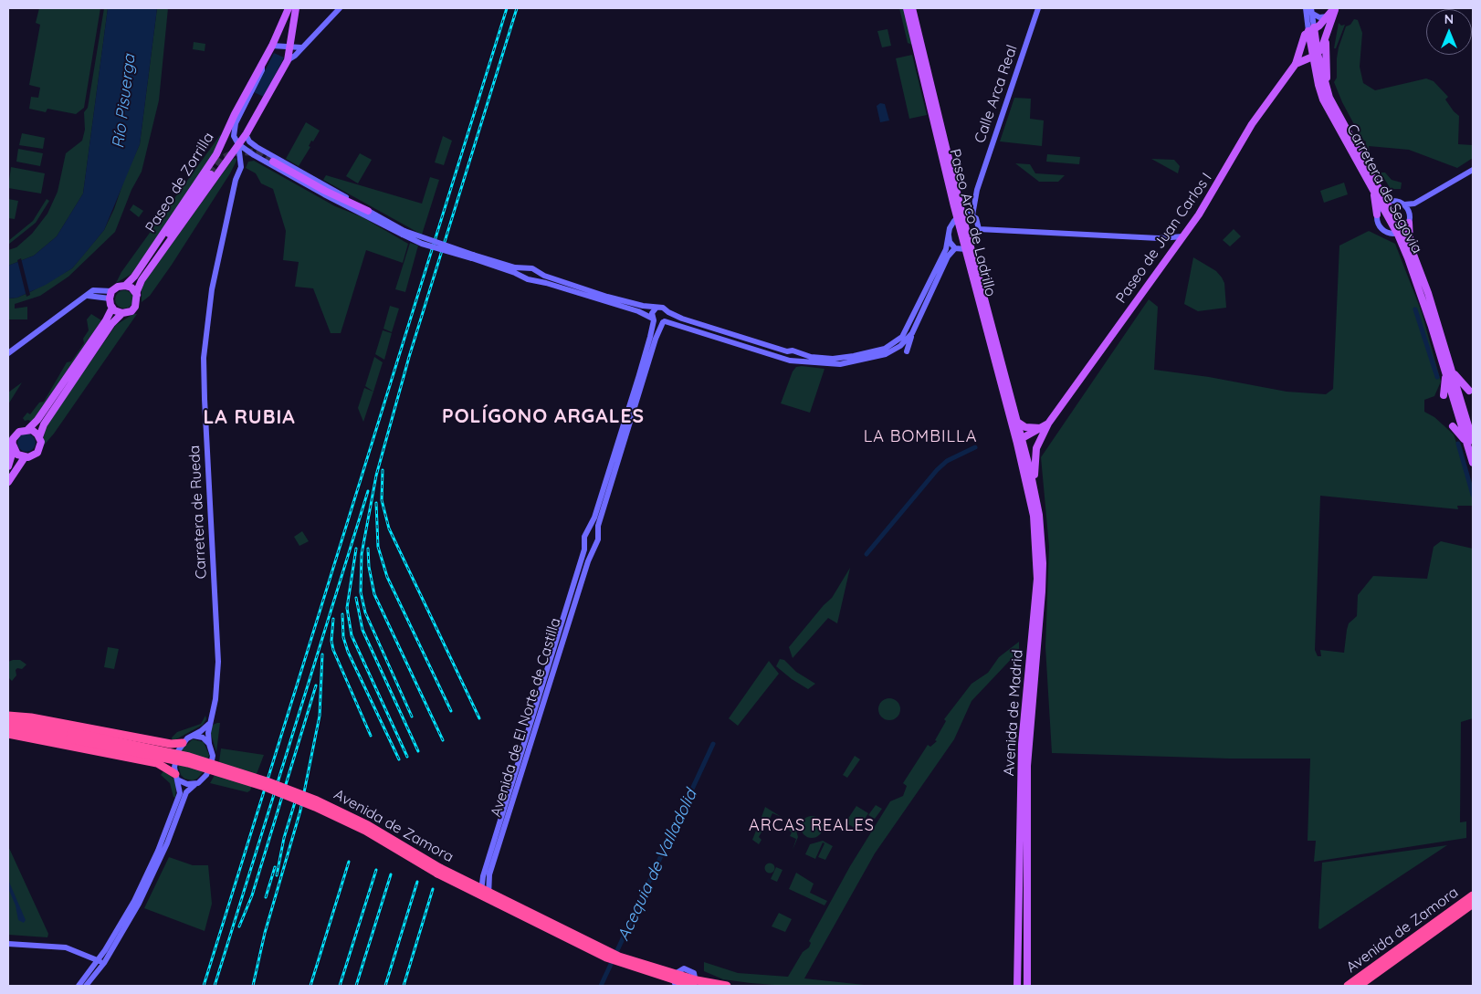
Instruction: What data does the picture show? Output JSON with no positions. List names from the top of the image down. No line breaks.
{"streets":{"highway":["Avenida de Zamora"],"main road":["Paseo de Zorrilla","Carretera de Segovia","Paseo Arco de Ladrillo","Paseo de Juan Carlos I","Avenida de Madrid"],"street":["Calle Arca Real","Carretera de Rueda","Avenida de El Norte de Castilla"]},"crossings":[["Paseo de Zorrilla","Carretera de Rueda"],["Carretera de Segovia","Paseo de Juan Carlos I"],["Paseo Arco de Ladrillo","Paseo de Juan Carlos I"],["Paseo Arco de Ladrillo","Avenida de Madrid"],["Paseo de Juan Carlos I","Avenida de Madrid"],["Avenida de El Norte de Castilla","Avenida de Zamora"]],"districts":["POLÍGONO ARGALES","LA RUBIA","LA BOMBILLA","ARCAS REALES"],"water":["Río Pisuerga","Acequia de Valladolid"],"north":"top"}
